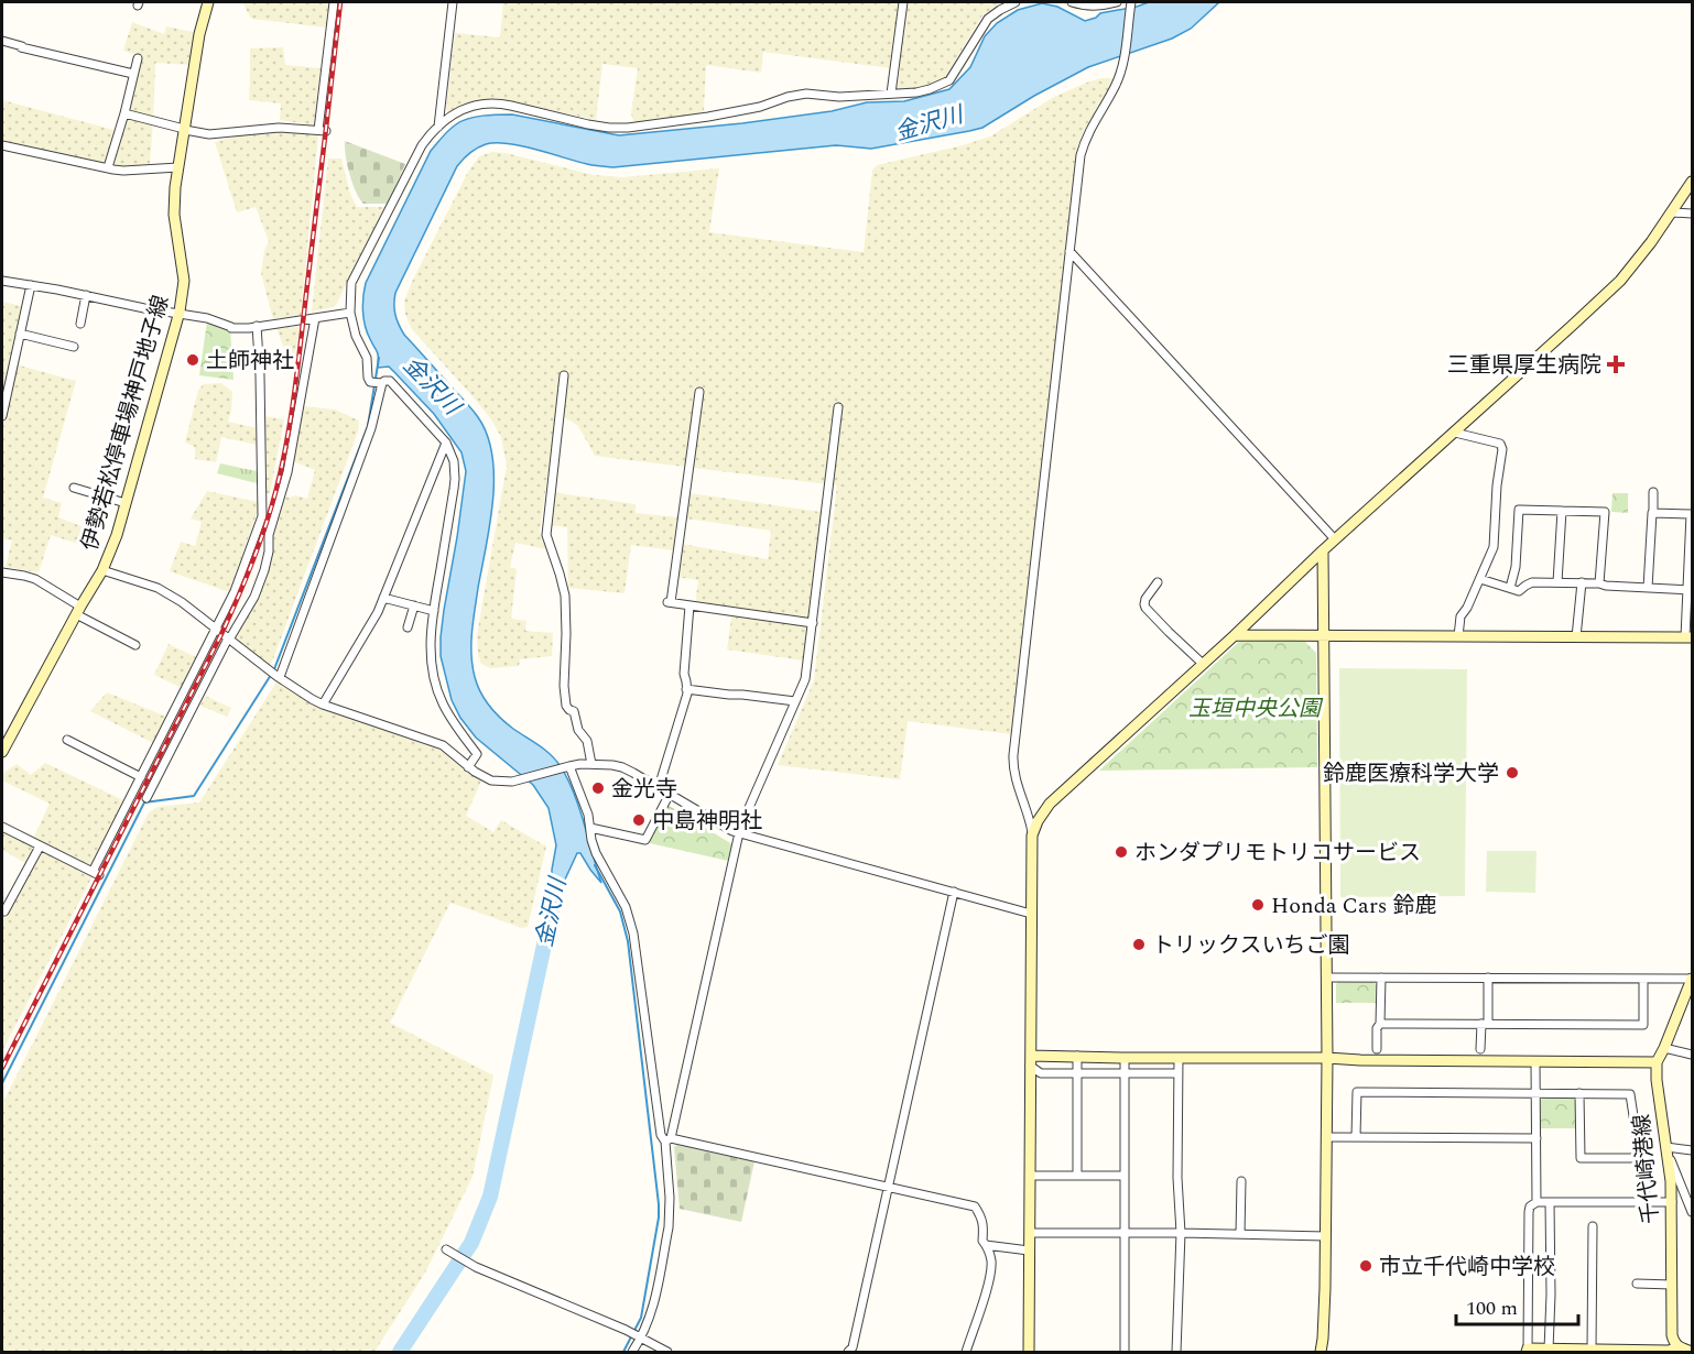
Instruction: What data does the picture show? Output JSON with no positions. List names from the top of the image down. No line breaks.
{"streets":{"street":["伊勢若松停車場神戸地子線","千代崎港線"]},"water":["金沢川"],"parks":["玉垣中央公園"],"places":{"other":["土師神社","鈴鹿医療科学大学","金光寺","中島神明社","ホンダプリモトリコサービス","Honda Cars 鈴鹿","トリックスいちご園","市立千代崎中学校"],"health":["三重県厚生病院"]},"scale_bar":"100 m"}
